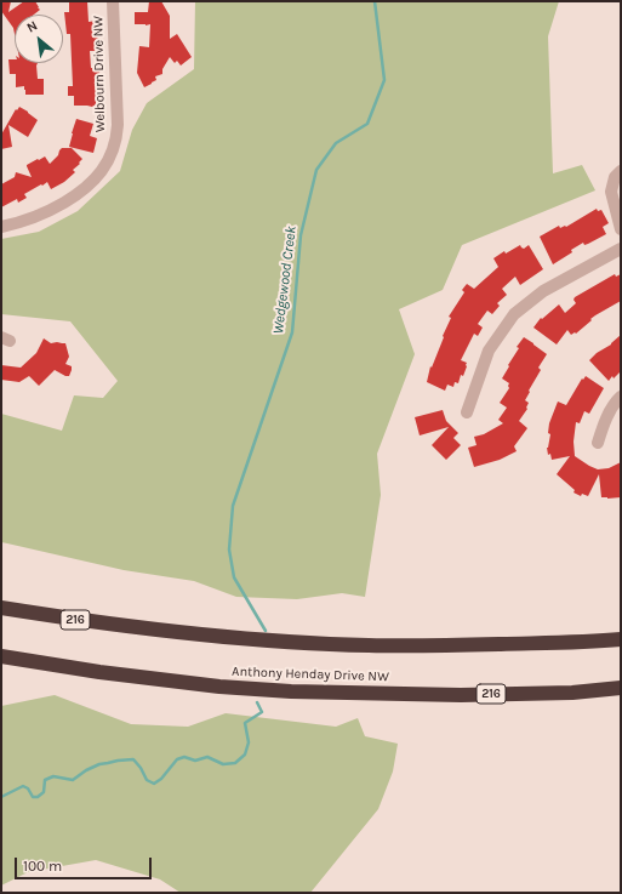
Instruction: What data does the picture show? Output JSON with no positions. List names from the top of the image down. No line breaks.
{"streets":{"highway":["216","Anthony Henday Drive NW"],"street":["Welbourn Drive NW"]},"water":["Wedgewood Creek"],"scale_bar":"100 m","north":"top left"}
